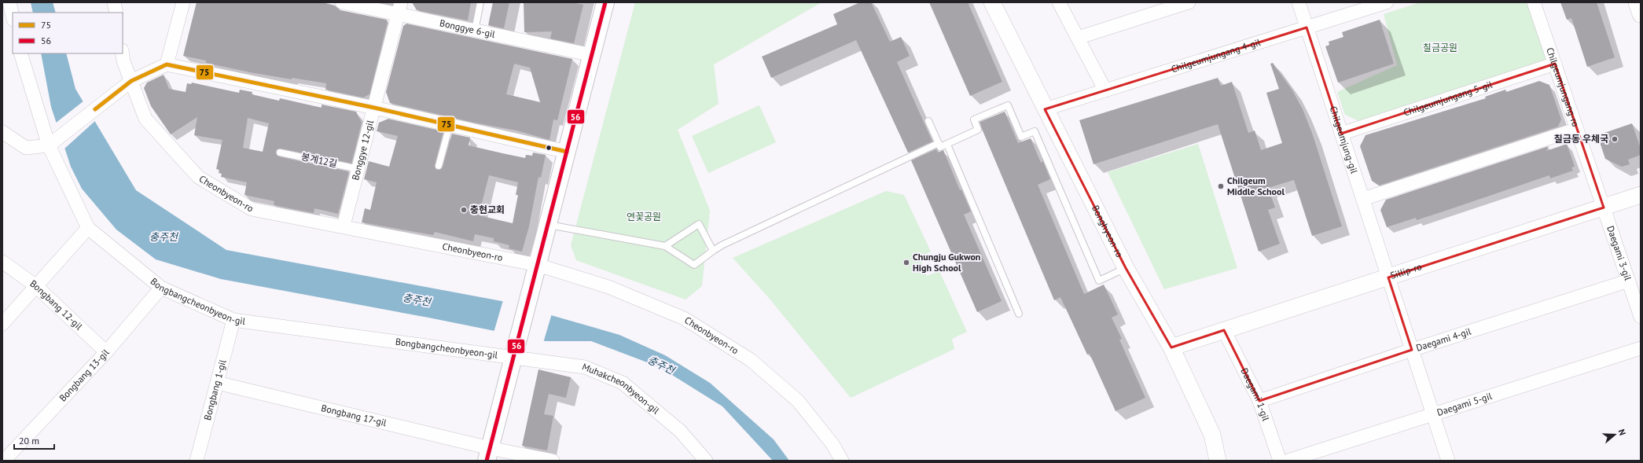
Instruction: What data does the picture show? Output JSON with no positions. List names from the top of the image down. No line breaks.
{"streets":{"street":["Bonggye 6-gil","Chilgeumjungang 4-gil","Chilgeumjungang-ro","Chilgeumjungang 5-gil","Chilgeumjung-gil","Bonggye 12-gil","Cheonbyeon-ro","Bonghyeon-ro","Daegami 3-gil","Sillip-ro","Bongbangcheonbyeon-gil","Bongbang 12-gil","Daegami 4-gil","Bongbang 13-gil","Bongbang 1-gil","Muhakcheonbyeon-gil","Daegami 1-gil","Daegami 5-gil","Bongbang 17-gil"],"lane":["봉계12길"]},"crossings":[["Bonggye 6-gil","Bonggye 12-gil"],["Chilgeumjungang 4-gil","Chilgeumjung-gil"],["Chilgeumjungang 4-gil","Bonghyeon-ro"],["Chilgeumjungang-ro","Chilgeumjungang 5-gil"],["Chilgeumjungang-ro","Daegami 3-gil"],["Chilgeumjungang-ro","Sillip-ro"],["Chilgeumjungang 5-gil","Chilgeumjung-gil"],["Chilgeumjung-gil","Sillip-ro"],["Chilgeumjung-gil","Daegami 4-gil"],["Chilgeumjung-gil","Daegami 5-gil"],["Bonggye 12-gil","봉계12길"],["Bonggye 12-gil","Cheonbyeon-ro"],["Bonghyeon-ro","Sillip-ro"],["Daegami 3-gil","Sillip-ro"],["Daegami 3-gil","Daegami 4-gil"],["Sillip-ro","Daegami 1-gil"],["Bongbangcheonbyeon-gil","Bongbang 13-gil"],["Bongbangcheonbyeon-gil","Bongbang 1-gil"],["Bongbangcheonbyeon-gil","Muhakcheonbyeon-gil"],["Bongbang 12-gil","Bongbang 13-gil"],["Daegami 4-gil","Daegami 1-gil"],["Bongbang 1-gil","Bongbang 17-gil"]],"water":["충주천"],"parks":["칠금공원","연꽃공원"],"places":["칠금동 우체국","Chilgeum Middle School","충현교회","Chungju Gukwon High School"],"lines":["transit line 56","transit line 75"],"legend":["75","56"],"scale_bar":"20 m","north":"right"}
